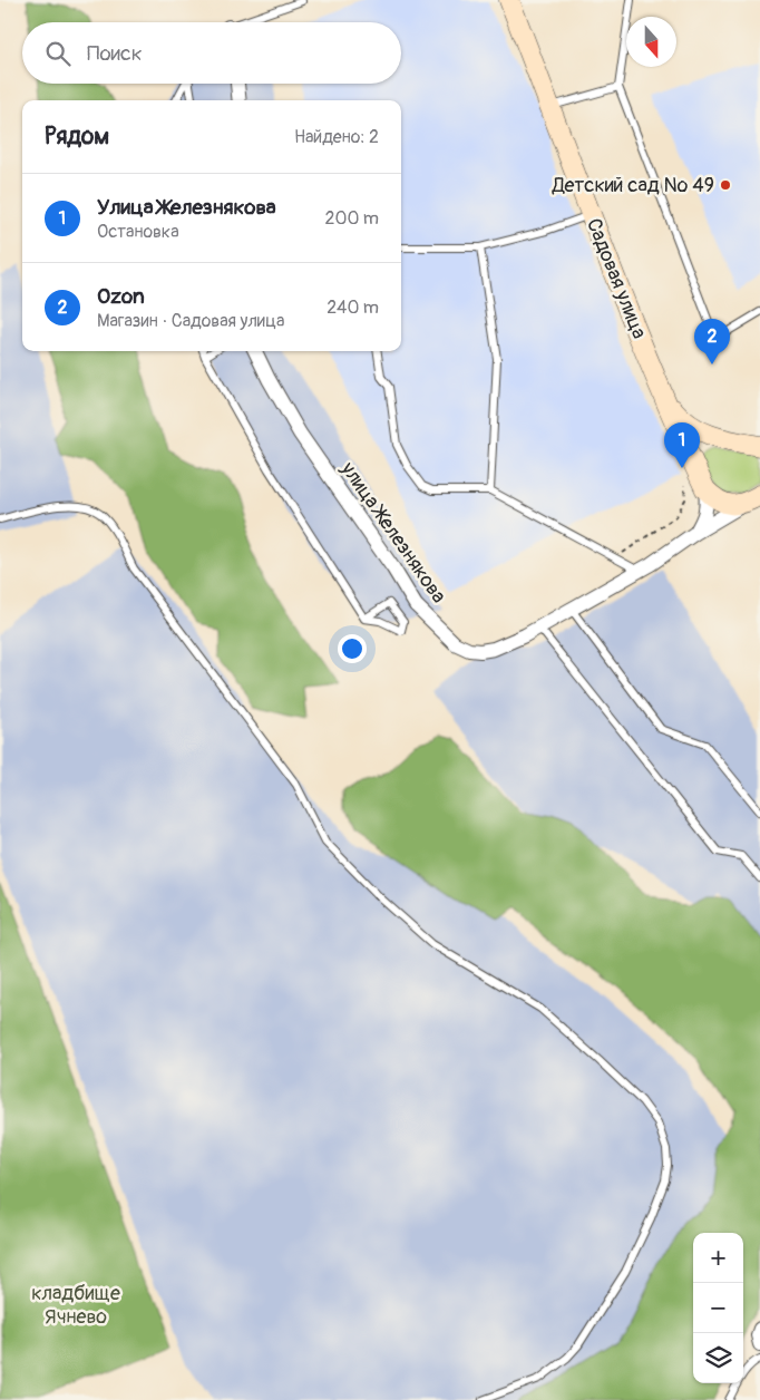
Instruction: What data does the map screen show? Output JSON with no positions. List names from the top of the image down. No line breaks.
{"streets":{"main road":["Садовая улица"],"street":["улица Железнякова"]},"parks":["кладбище Ячнево"],"places":["Детский сад № 49"],"north":"bottom","page":{"search":"Поиск","heading":["Рядом","Найдено: 2"],"list":[{"mark":"1","name":"Улица Железнякова","note":"Остановка","value":"200 m"},{"mark":"2","name":"Ozon","note":"Магазин · Садовая улица","value":"240 m"}],"pins":["2","1"],"map_buttons":["+","−"]}}
